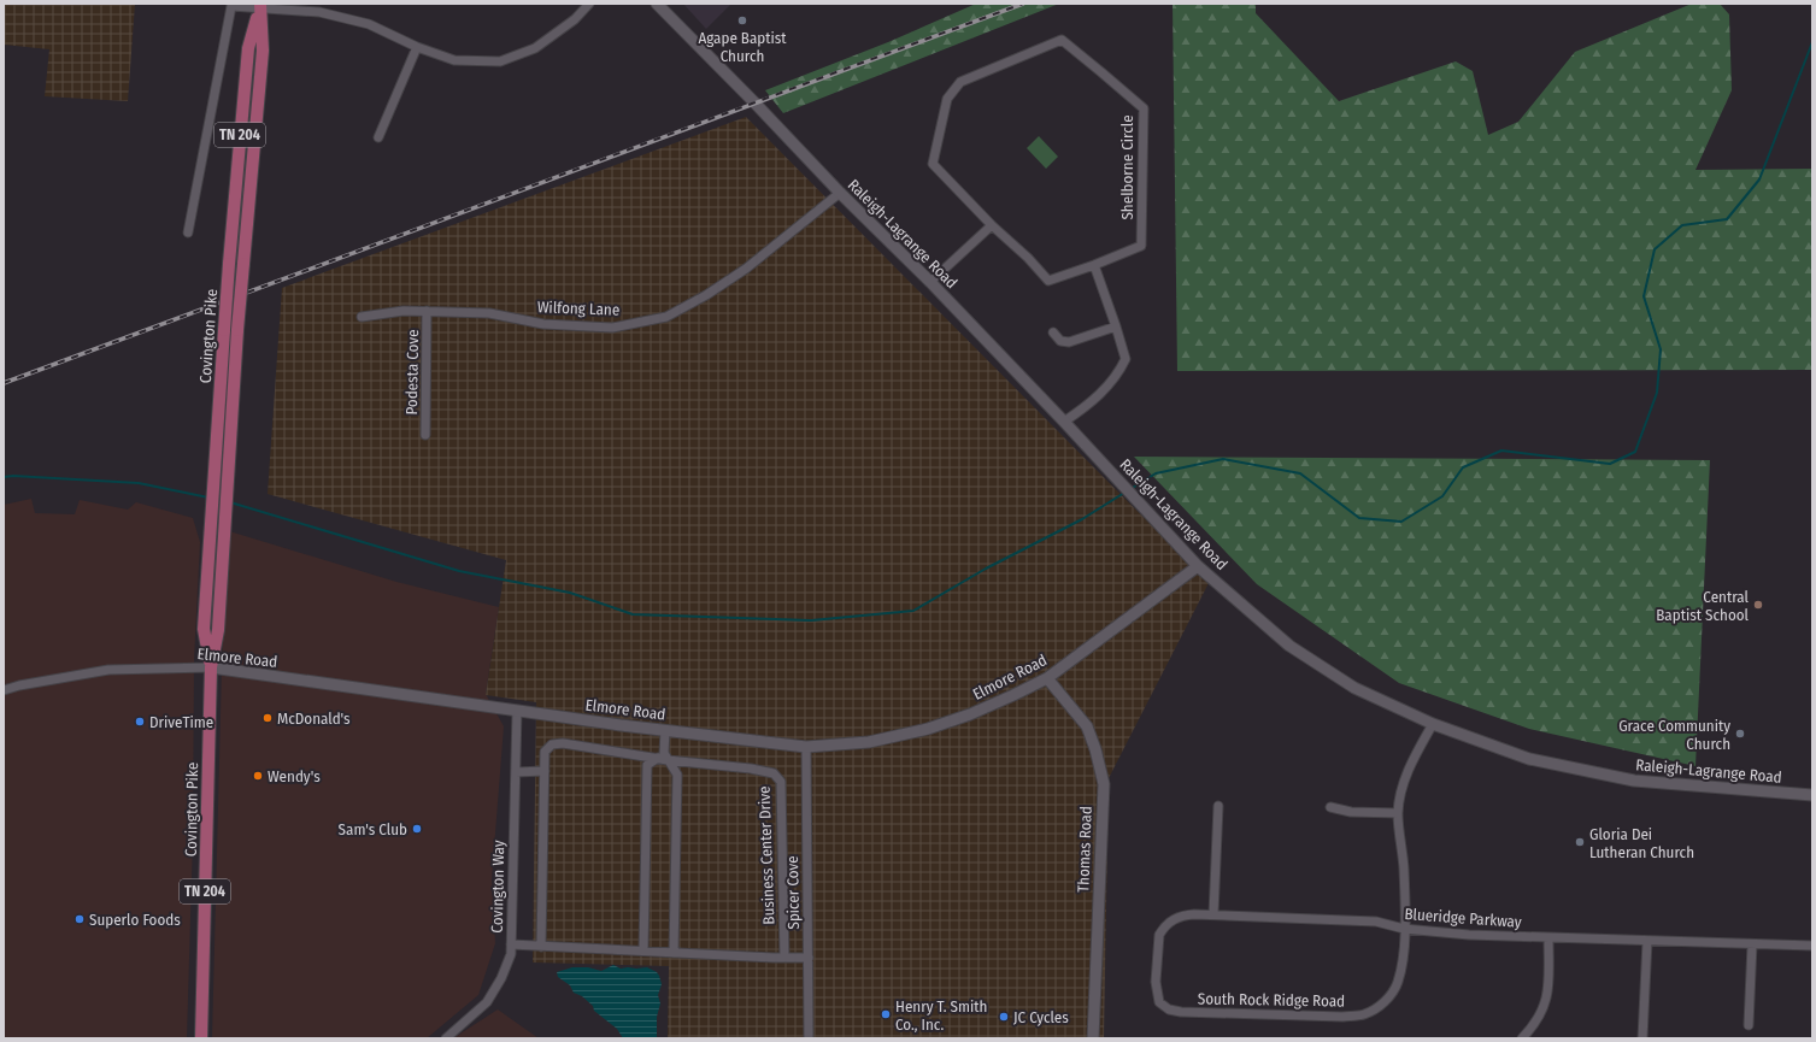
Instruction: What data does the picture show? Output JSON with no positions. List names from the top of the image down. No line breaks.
{"streets":{"main road":["TN 204","Raleigh-Lagrange Road","Covington Pike","Elmore Road","Thomas Road"],"street":["Shelborne Circle","Wilfong Lane","Podesta Cove","Business Center Drive","Covington Way","Spicer Cove","Blueridge Parkway","South Rock Ridge Road"]},"crossings":[["Raleigh-Lagrange Road","Wilfong Lane"],["Raleigh-Lagrange Road","Elmore Road"],["Wilfong Lane","Podesta Cove"],["Covington Pike","Elmore Road"],["Elmore Road","Thomas Road"],["Elmore Road","Covington Way"],["Elmore Road","Spicer Cove"],["Blueridge Parkway","South Rock Ridge Road"]],"places":["Agape Baptist Church","Central Baptist School","McDonald's","DriveTime","Grace Community Church","Wendy's","Sam's Club","Gloria Dei Lutheran Church","Superlo Foods","Henry T. Smith Co., Inc.","JC Cycles"]}
